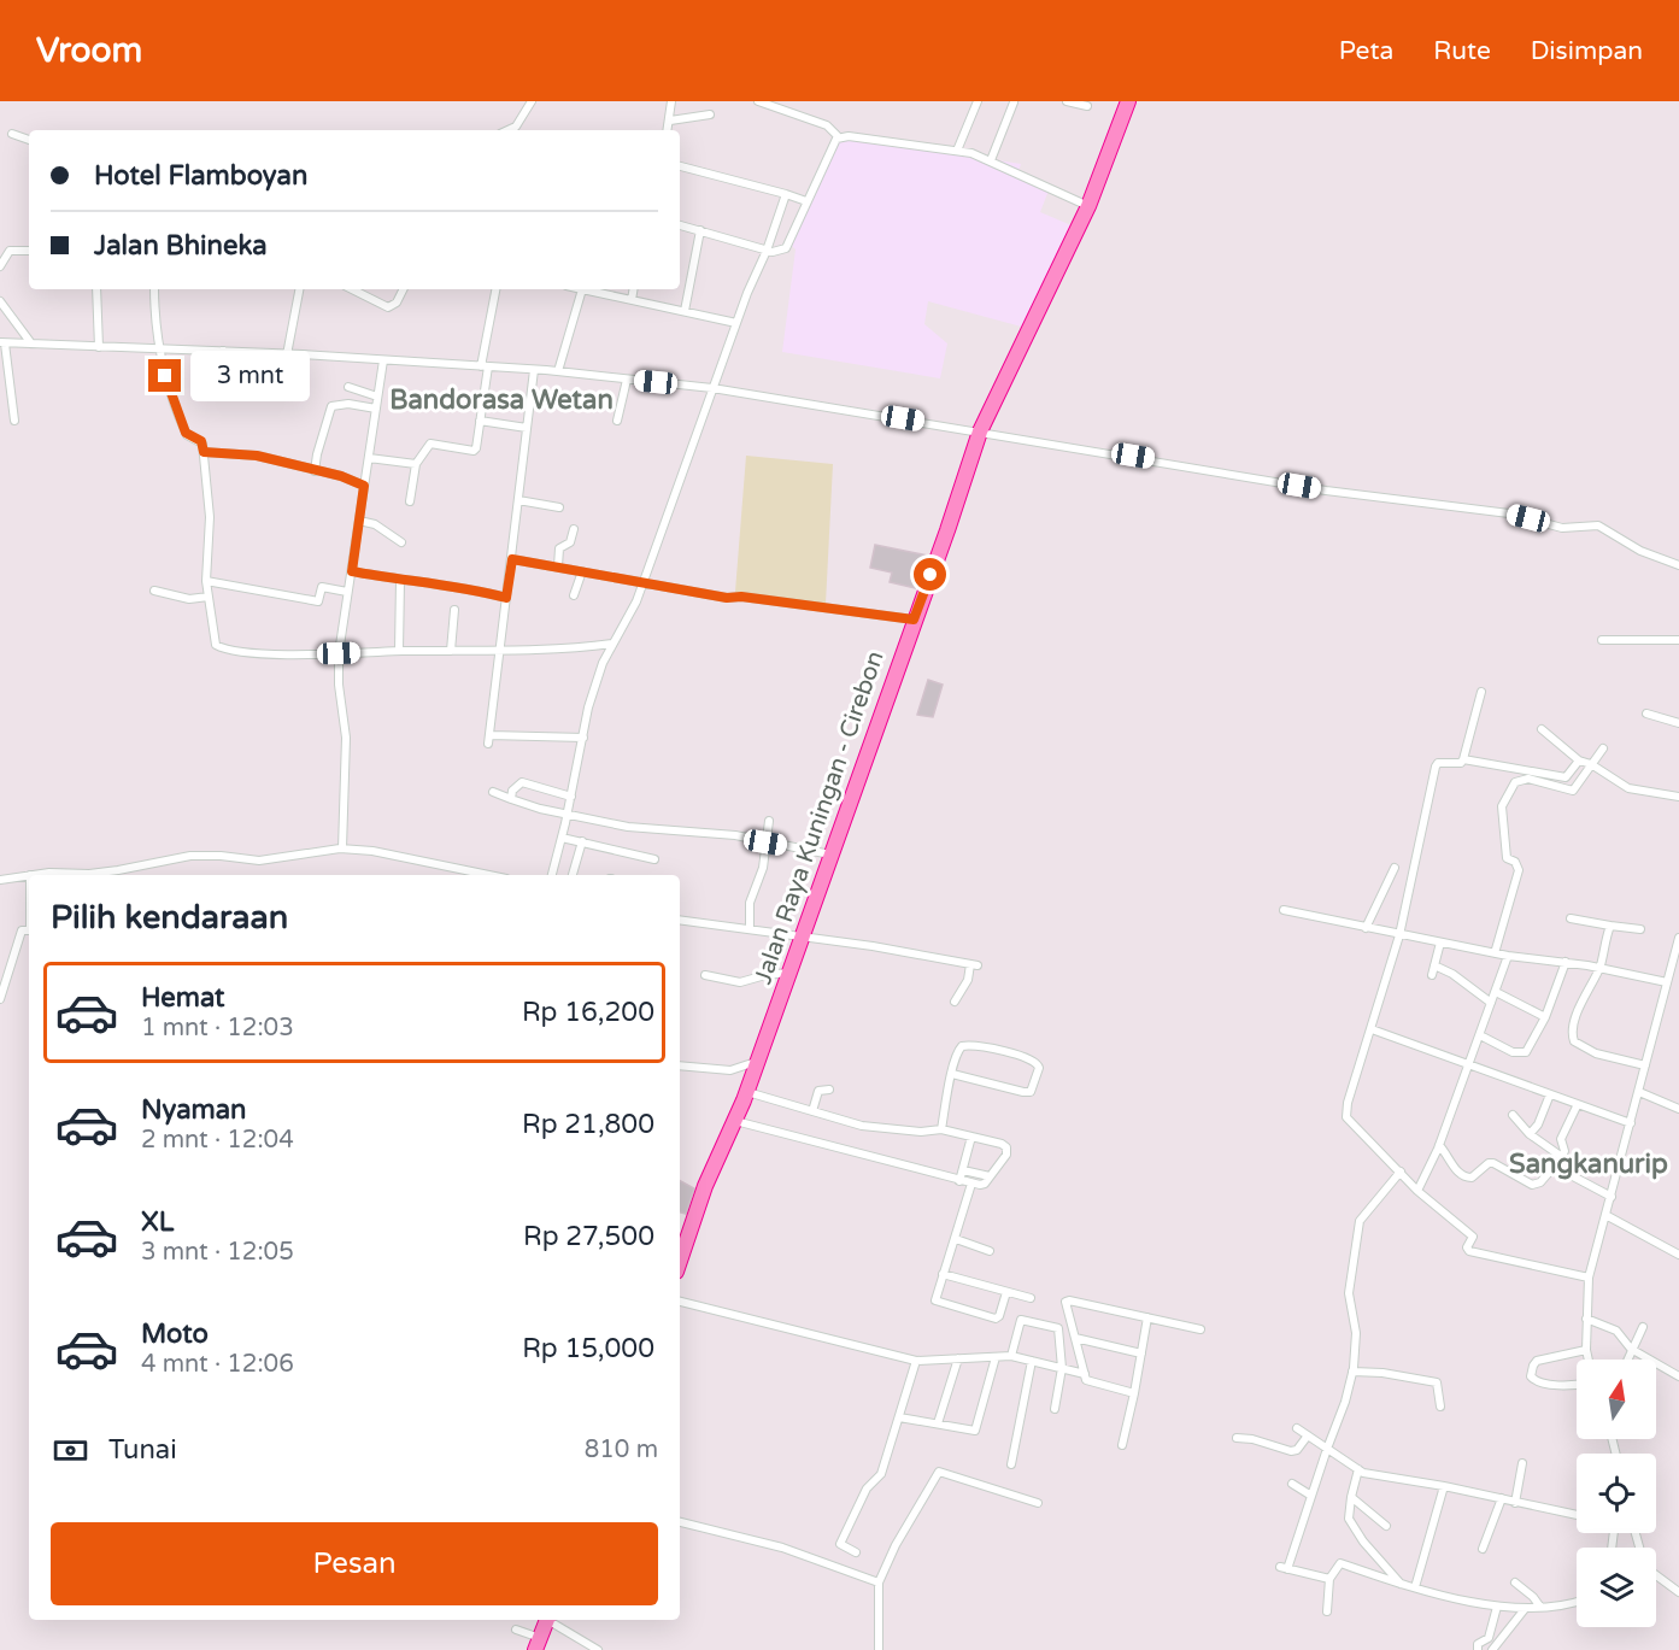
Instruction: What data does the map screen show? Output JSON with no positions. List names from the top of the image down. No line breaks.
{"streets":{"highway":["Jalan Raya Kuningan - Cirebon"]},"districts":["Bandorasa Wetan","Sangkanurip"],"north":"top","page":{"header":"Vroom","nav":["Peta","Rute","Disimpan"],"banner":["Hotel Flamboyan","Jalan Bhineka"],"bubble":"3 mnt","heading":"Pilih kendaraan","list":[{"name":"Hemat","note":"1 mnt · 12:03","value":"Rp 16,200"},{"name":"Nyaman","note":"2 mnt · 12:04","value":"Rp 21,800"},{"name":"XL","note":"3 mnt · 12:05","value":"Rp 27,500"},{"name":"Moto","note":"4 mnt · 12:06","value":"Rp 15,000"}],"pay":["Tunai","810 m"],"buttons":"Pesan"}}
